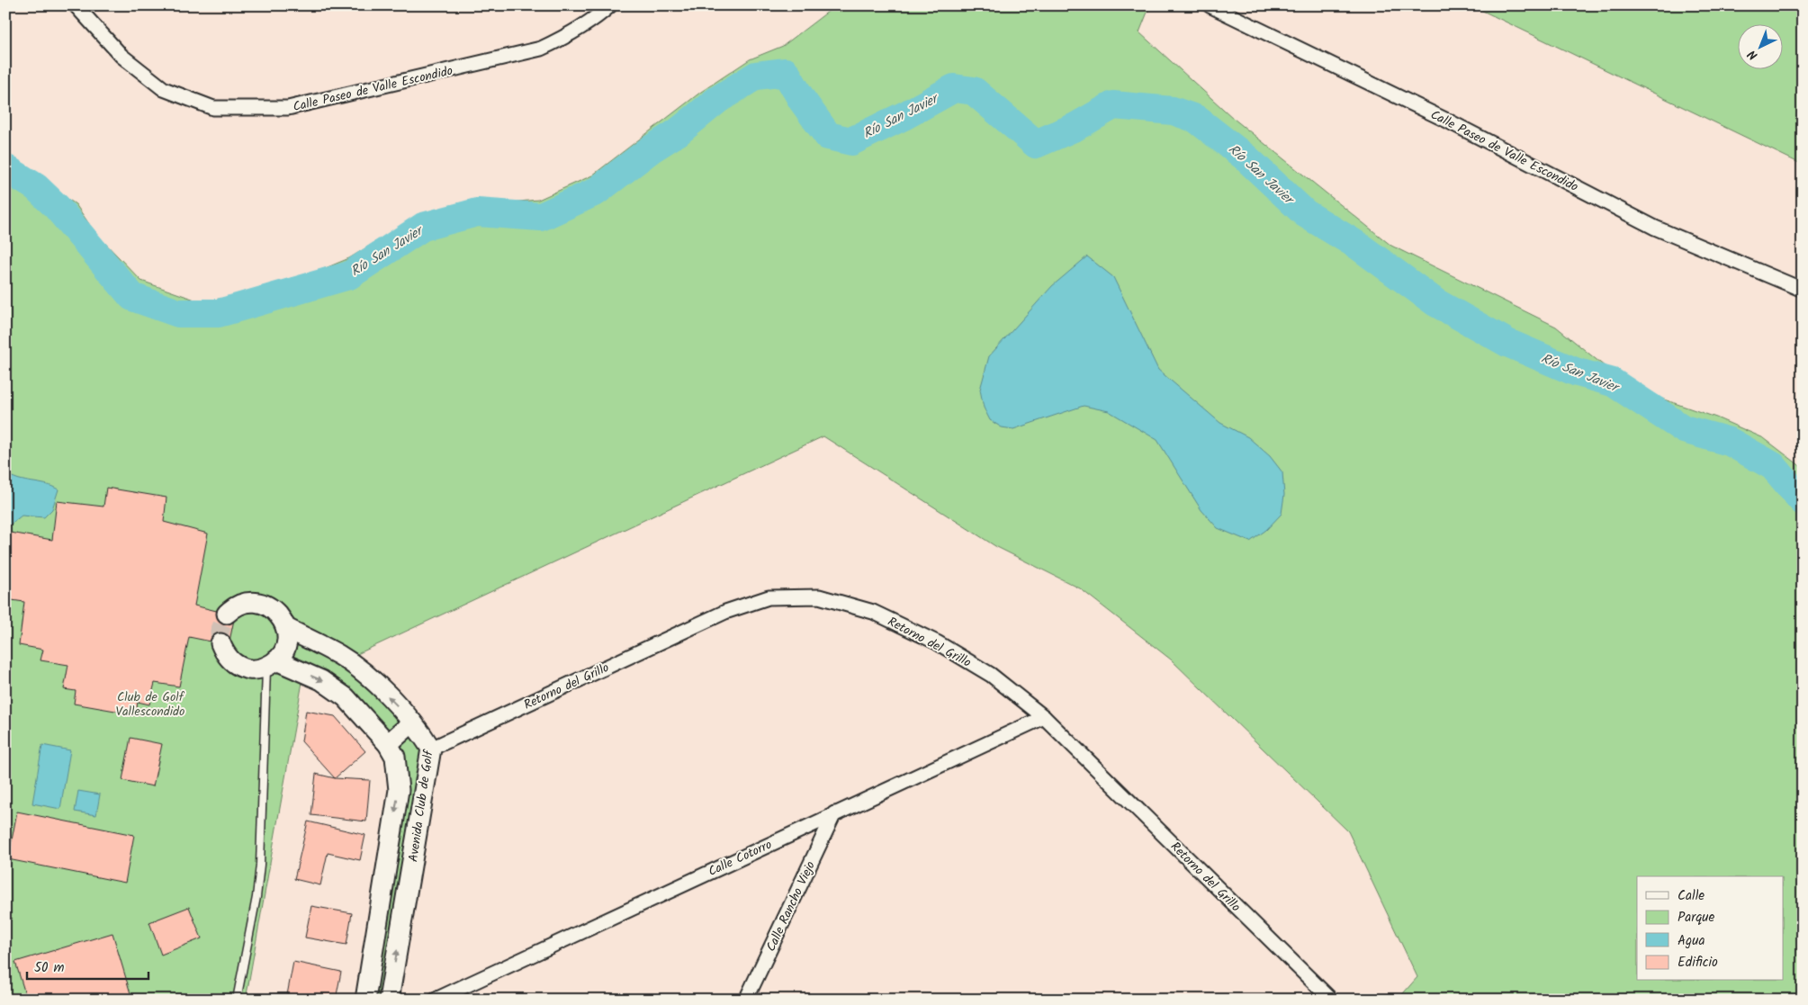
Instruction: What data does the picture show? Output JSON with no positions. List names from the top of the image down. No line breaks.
{"streets":{"street":["Calle Paseo de Valle Escondido","Retorno del Grillo","Avenida Club de Golf","Calle Cotorro","Calle Rancho Viejo"]},"crossings":[["Retorno del Grillo","Avenida Club de Golf"],["Retorno del Grillo","Calle Cotorro"],["Calle Cotorro","Calle Rancho Viejo"]],"water":["Río San Javier"],"parks":["Club de Golf Vallescondido"],"legend":["Calle","Parque","Agua","Edificio"],"scale_bar":"50 m","north":"bottom left"}
